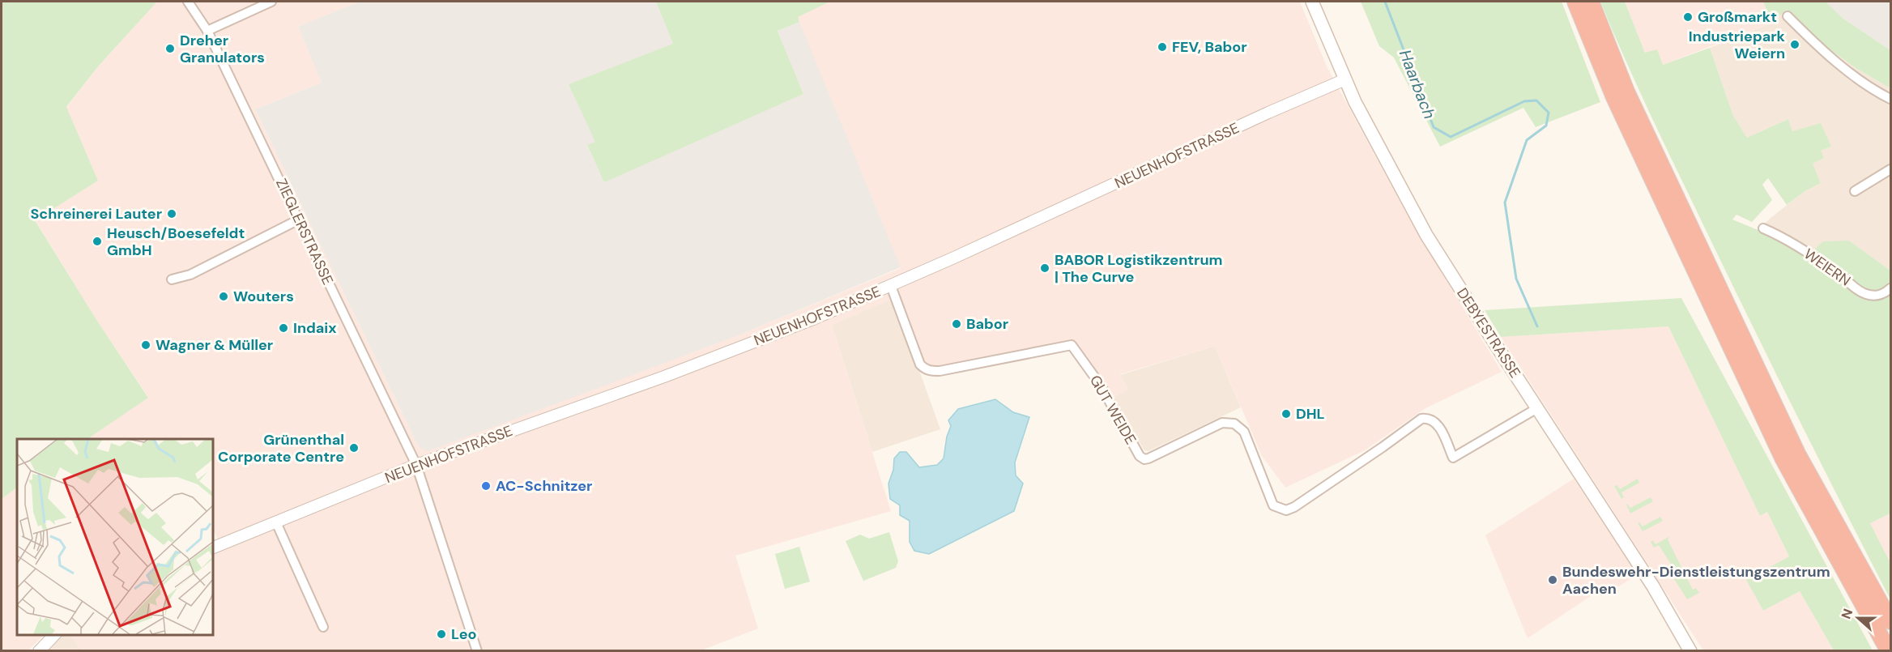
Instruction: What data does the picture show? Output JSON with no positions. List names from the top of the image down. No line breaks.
{"streets":{"main road":["DEBYESTRASSE"],"street":["NEUENHOFSTRASSE","ZIEGLERSTRASSE","WEIERN","GUT WEIDE"]},"crossings":[["NEUENHOFSTRASSE","ZIEGLERSTRASSE"],["NEUENHOFSTRASSE","DEBYESTRASSE"],["NEUENHOFSTRASSE","GUT WEIDE"],["DEBYESTRASSE","GUT WEIDE"]],"water":["Haarbach"],"places":["Großmarkt","Industriepark Weiern","FEV, Babor","Dreher Granulators","Schreinerei Lauter","Heusch/Boesefeldt GmbH","BABOR Logistikzentrum | The Curve","Wouters","Babor","Indaix","Wagner & Müller","DHL","Grünenthal Corporate Centre","AC-Schnitzer","Bundeswehr-Dienstleistungszentrum Aachen","Leo"],"north":"left"}
